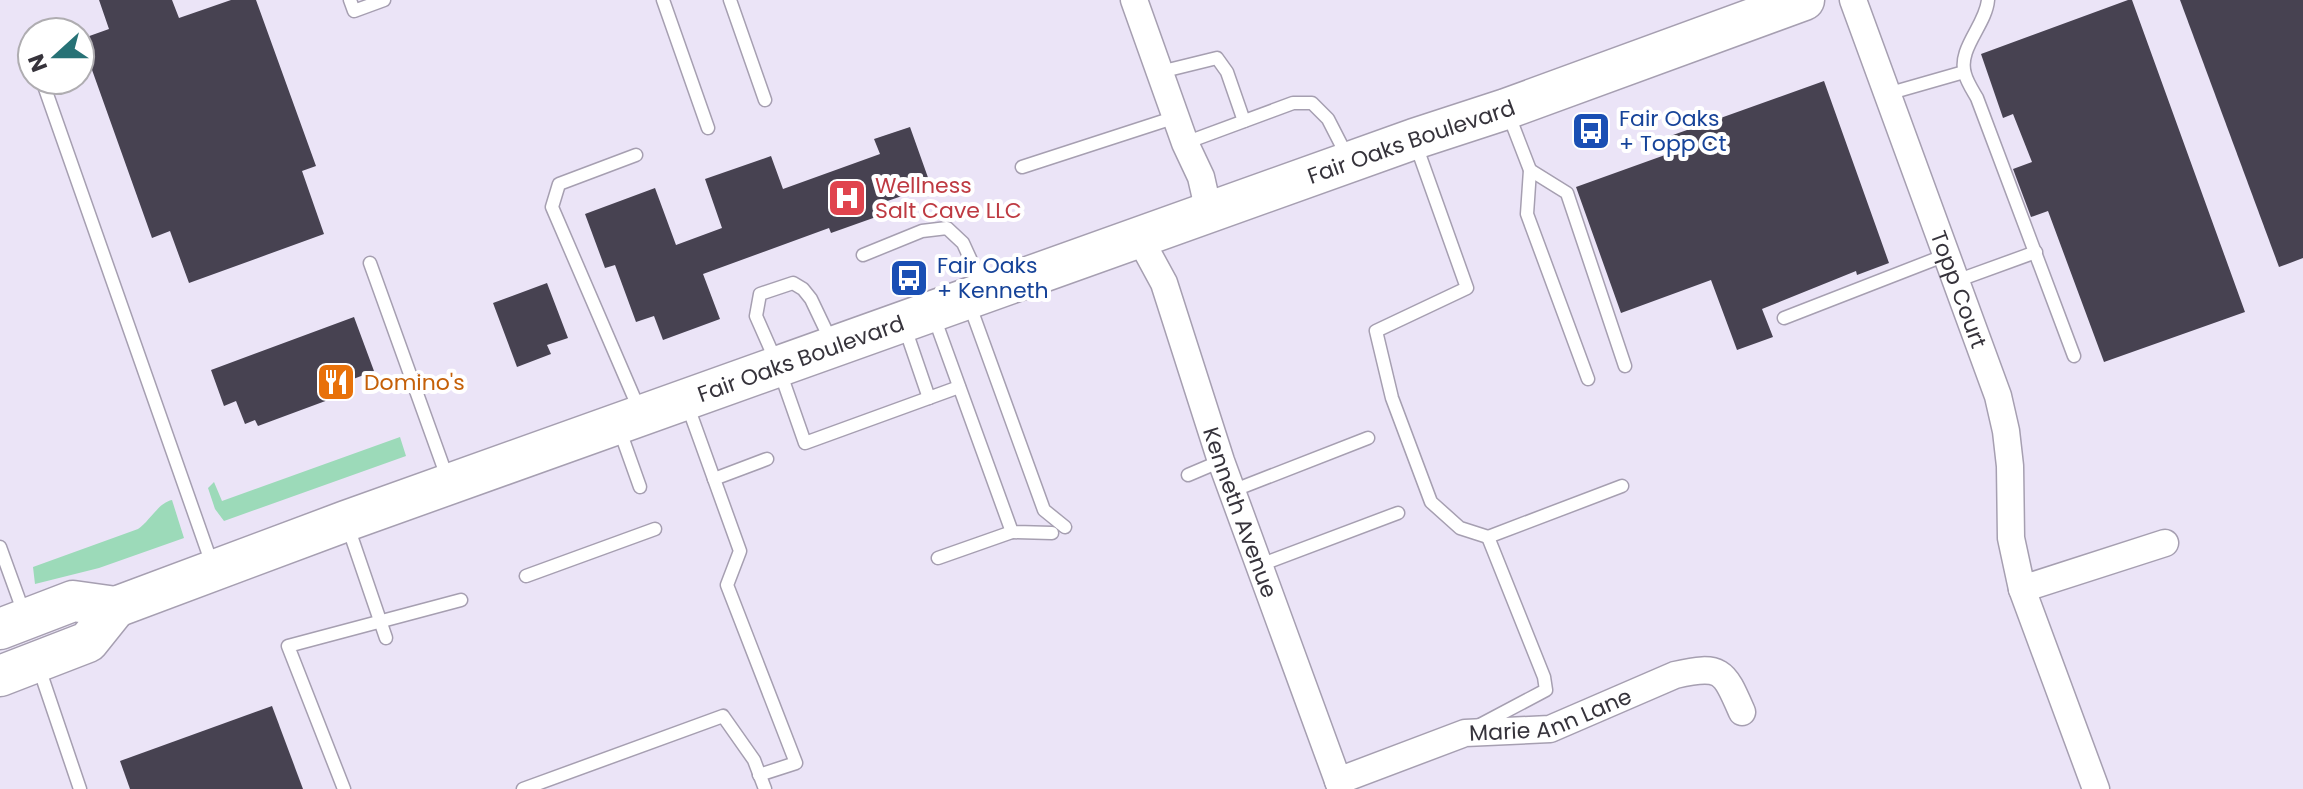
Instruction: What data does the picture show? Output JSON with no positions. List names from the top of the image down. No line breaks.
{"streets":{"main road":["Fair Oaks Boulevard"],"street":["Topp Court","Kenneth Avenue","Marie Ann Lane"]},"crossings":[["Fair Oaks Boulevard","Kenneth Avenue"],["Kenneth Avenue","Marie Ann Lane"]],"places":{"bus stop":["Fair Oaks + Topp Ct","Fair Oaks + Kenneth"],"hospital":["Wellness Salt Cave LLC"],"restaurant":["Domino's"]},"north":"left"}
